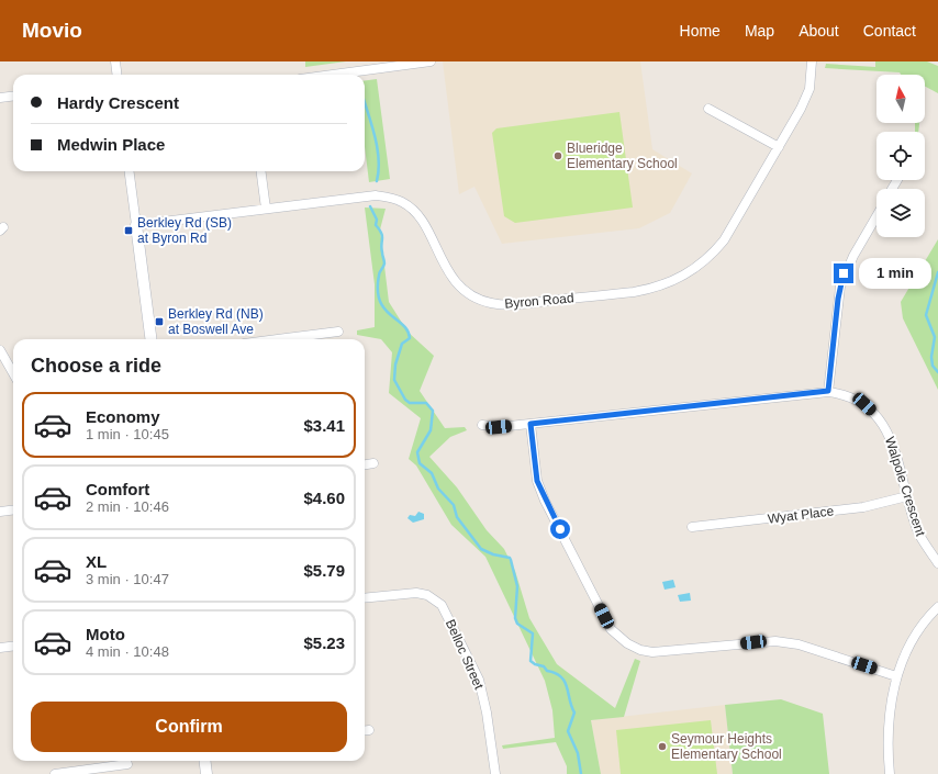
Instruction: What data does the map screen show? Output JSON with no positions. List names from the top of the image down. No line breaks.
{"streets":{"street":["Byron Road","Walpole Crescent","Wyat Place","Belloc Street"]},"crossings":[["Walpole Crescent","Wyat Place"]],"places":{"other":["Blueridge Elementary School","Seymour Heights Elementary School"],"transit":["Berkley Rd (SB) at Byron Rd","Berkley Rd (NB) at Boswell Ave"]},"north":"top","page":{"header":"Movio","nav":["Home","Map","About","Contact"],"banner":["Hardy Crescent","Medwin Place"],"bubble":"1 min","heading":"Choose a ride","list":[{"name":"Economy","note":"1 min · 10:45","value":"$3.41"},{"name":"Comfort","note":"2 min · 10:46","value":"$4.60"},{"name":"XL","note":"3 min · 10:47","value":"$5.79"},{"name":"Moto","note":"4 min · 10:48","value":"$5.23"}],"buttons":"Confirm"}}
